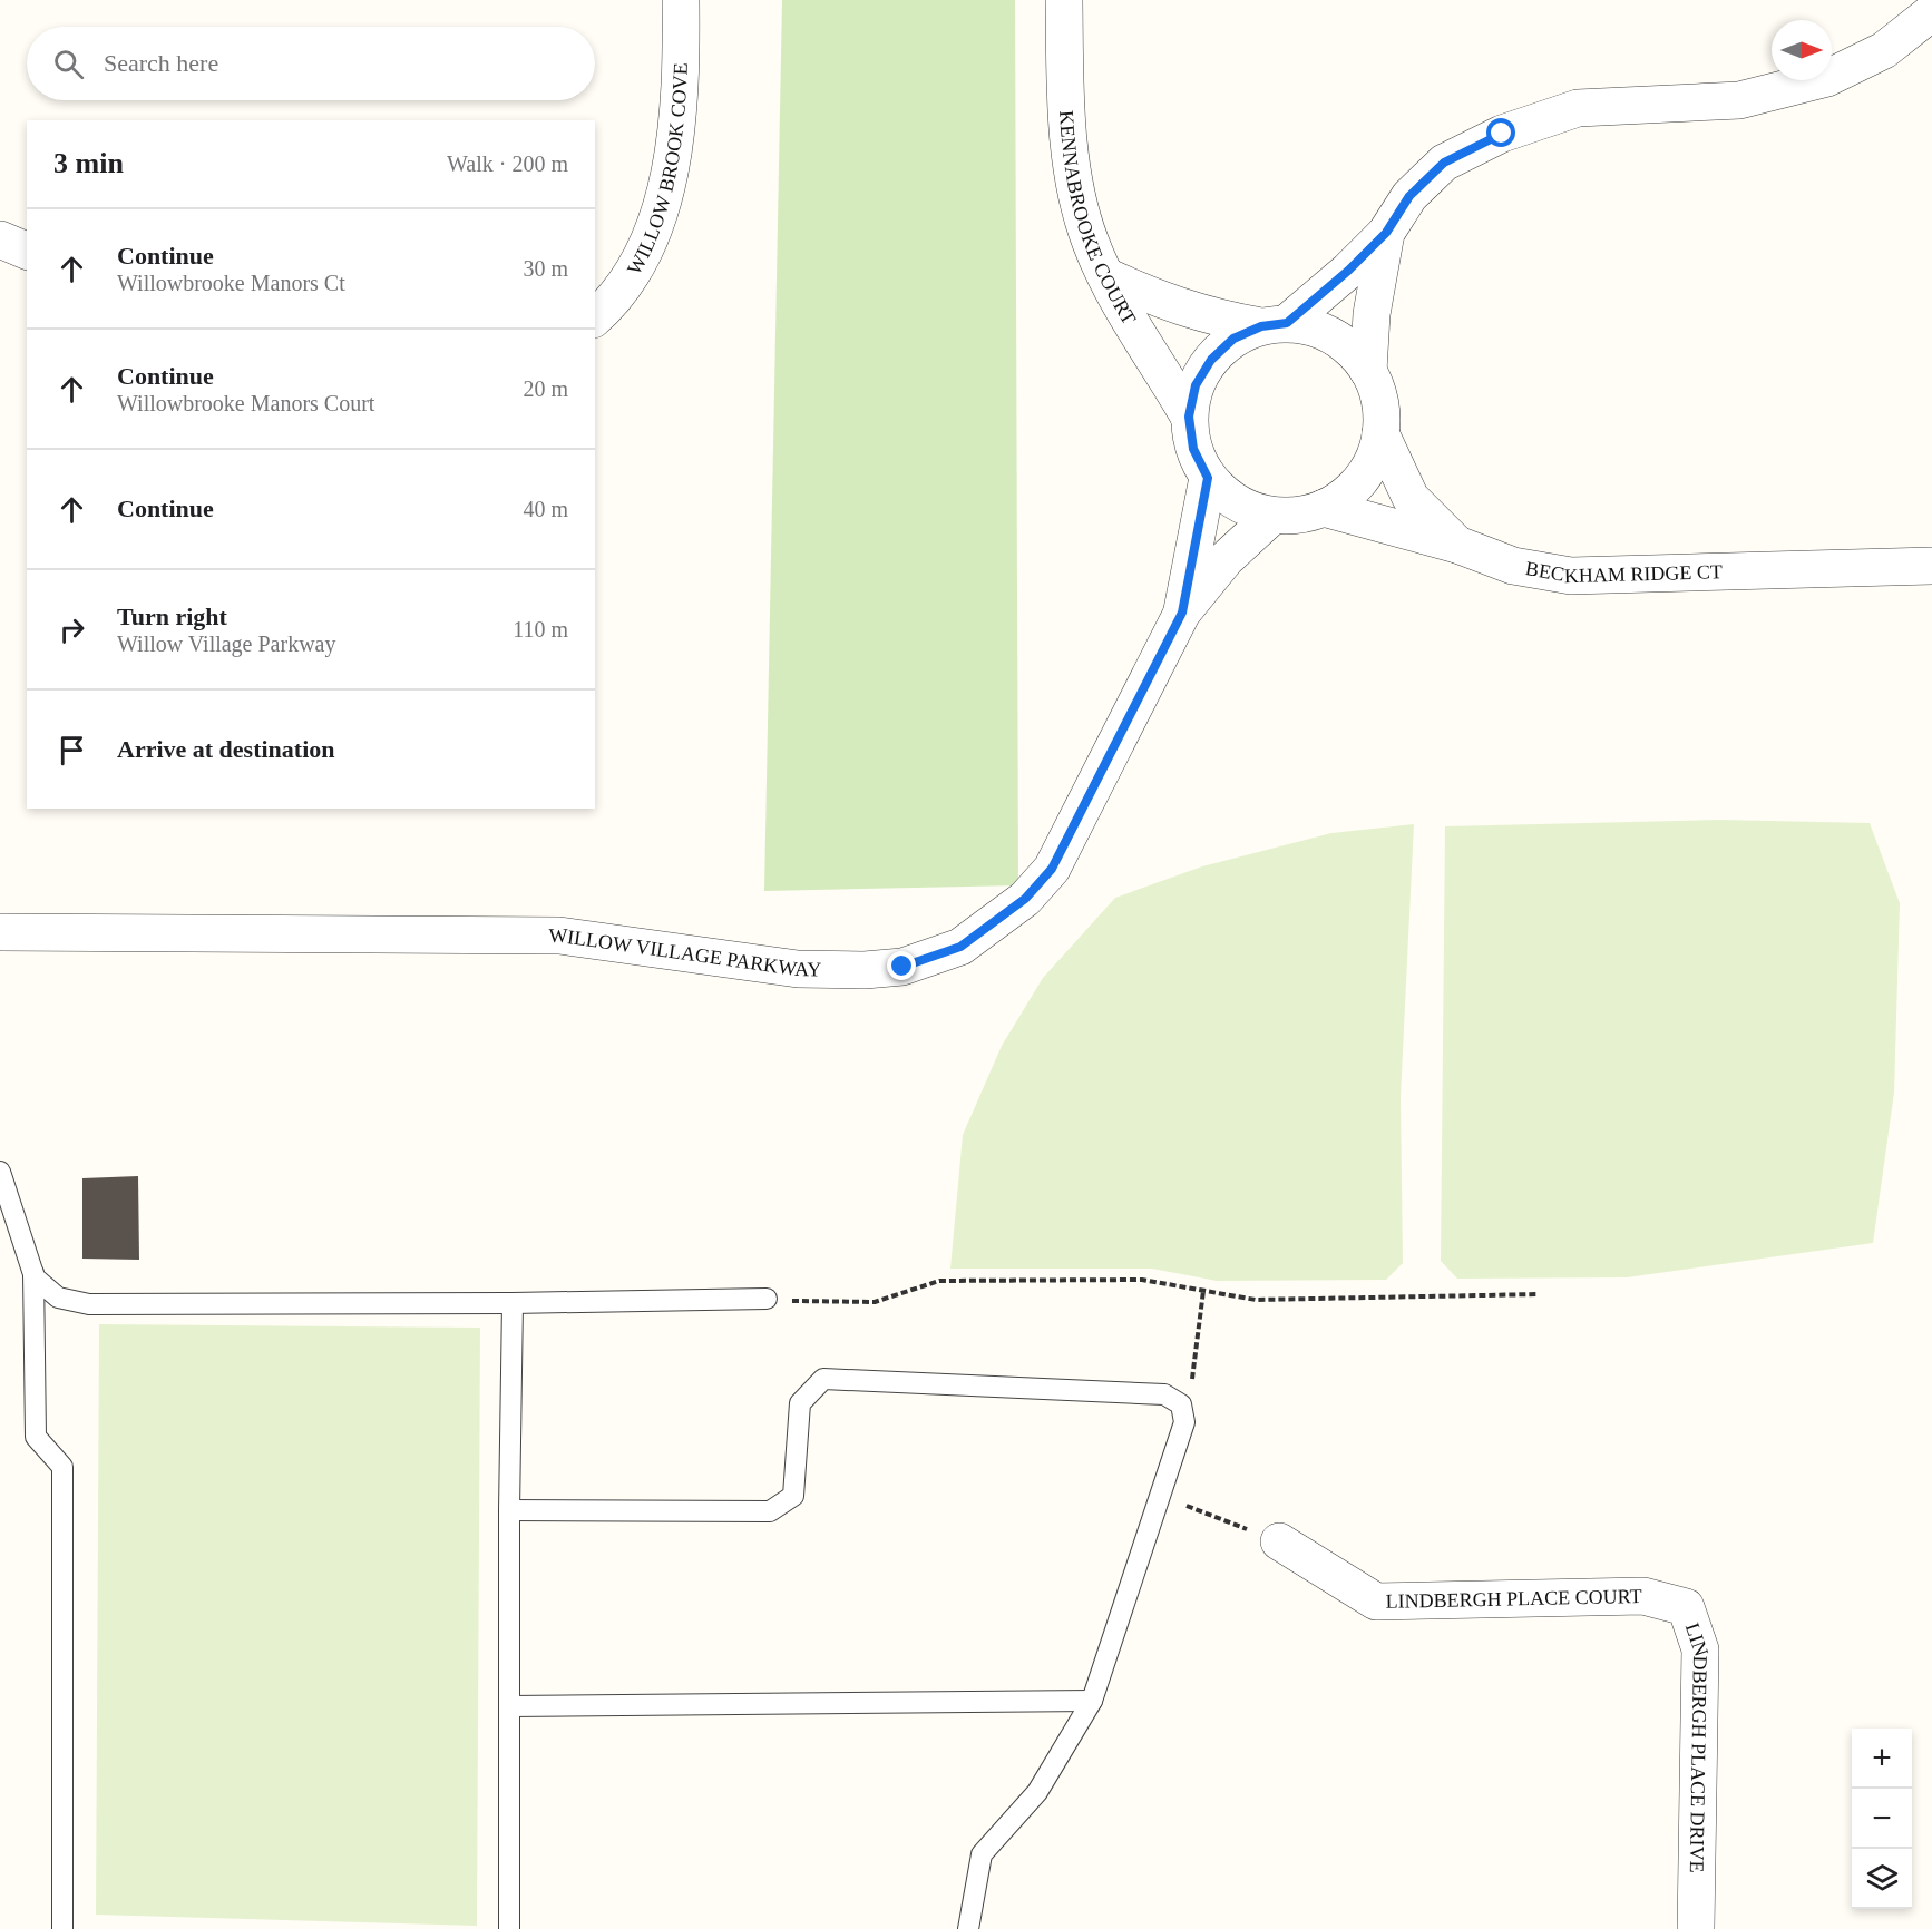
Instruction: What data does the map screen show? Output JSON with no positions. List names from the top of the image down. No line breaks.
{"streets":{"street":["WILLOW BROOK COVE","KENNABROOKE COURT","BECKHAM RIDGE CT","WILLOW VILLAGE PARKWAY","LINDBERGH PLACE COURT","LINDBERGH PLACE DRIVE"]},"crossings":[["KENNABROOKE COURT","BECKHAM RIDGE CT"],["KENNABROOKE COURT","WILLOW VILLAGE PARKWAY"],["BECKHAM RIDGE CT","WILLOW VILLAGE PARKWAY"],["LINDBERGH PLACE COURT","LINDBERGH PLACE DRIVE"]],"north":"right","page":{"search":"Search here","heading":["3 min","Walk · 200 m"],"list":[["Continue","Willowbrooke Manors Ct","30 m"],["Continue","Willowbrooke Manors Court","20 m"],["Continue","40 m"],["Turn right","Willow Village Parkway","110 m"],"Arrive at destination"],"map_buttons":["+","−"]}}
